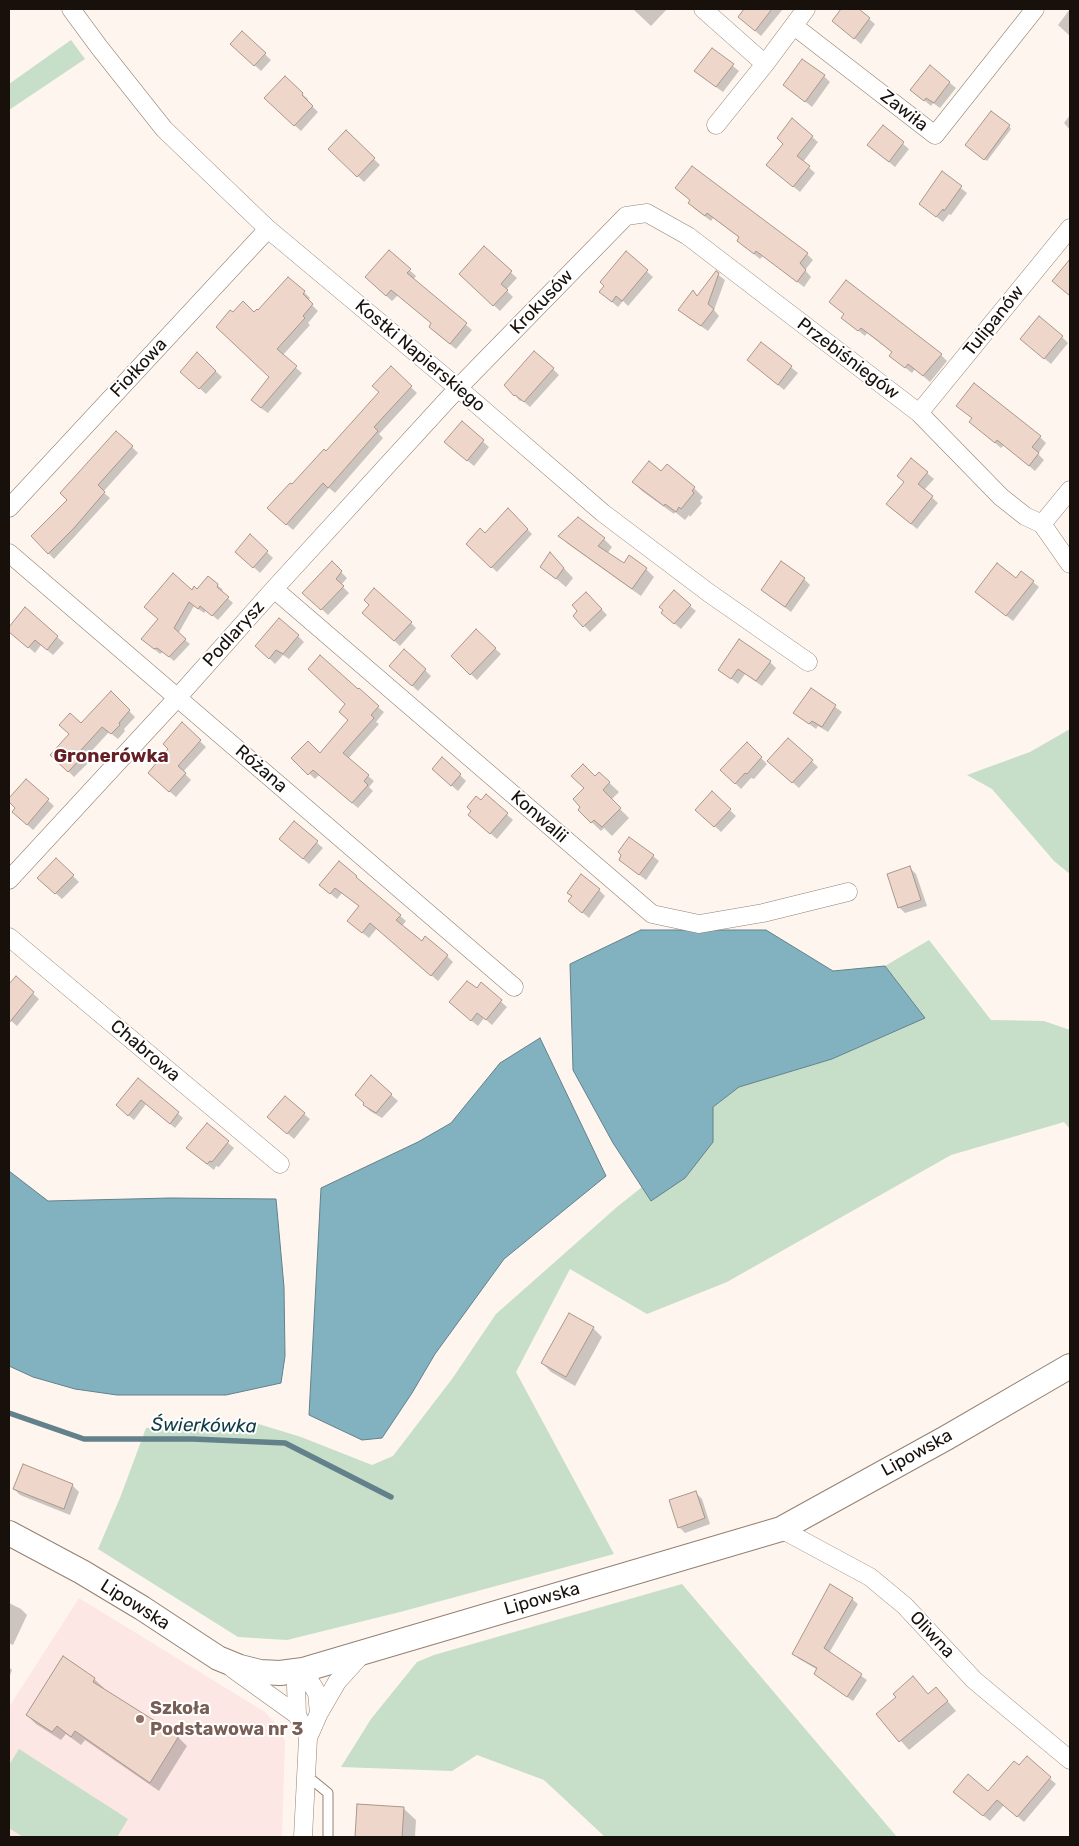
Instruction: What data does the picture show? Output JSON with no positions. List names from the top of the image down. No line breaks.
{"streets":{"street":["Zawiła","Krokusów","Tulipanów","Kostki Napierskiego","Przebiśniegów","Fiołkowa","Podlarysz","Różana","Konwalii","Chabrowa","Lipowska","Oliwna"]},"crossings":[["Krokusów","Kostki Napierskiego"],["Krokusów","Przebiśniegów"],["Krokusów","Podlarysz"],["Tulipanów","Przebiśniegów"],["Kostki Napierskiego","Fiołkowa"],["Kostki Napierskiego","Podlarysz"],["Podlarysz","Różana"],["Podlarysz","Konwalii"],["Lipowska","Oliwna"]],"districts":["Gronerówka"],"water":["Świerkówka"],"places":["Szkoła Podstawowa nr 3"]}
